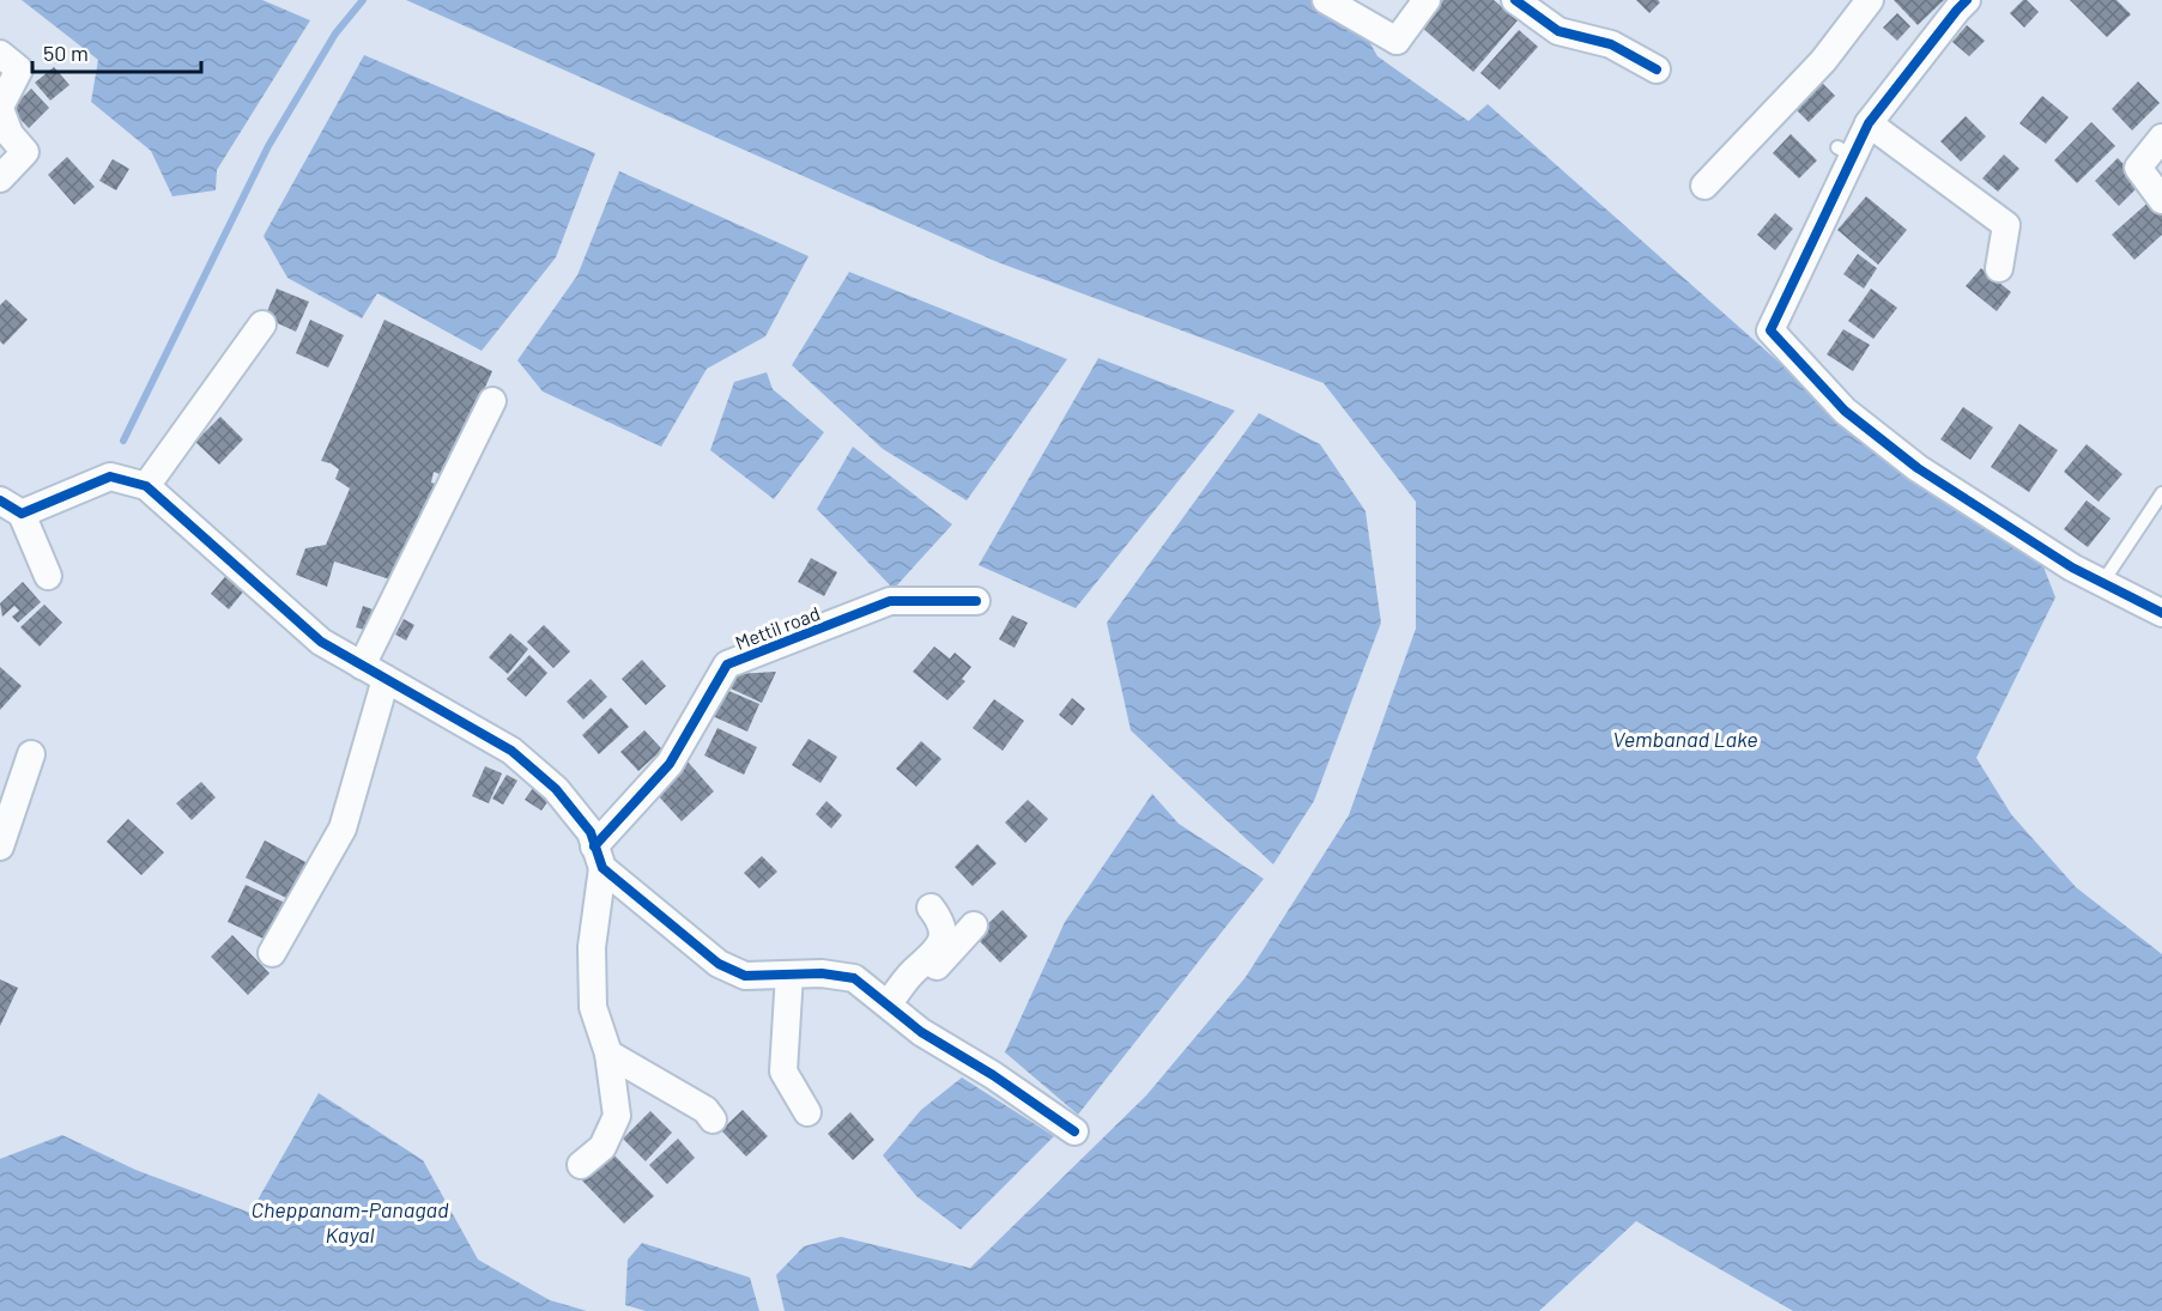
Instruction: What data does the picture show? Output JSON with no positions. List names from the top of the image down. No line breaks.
{"streets":{"street":["Mettil road"]},"water":["Vembanad Lake","Cheppanam-Panagad Kayal"],"scale_bar":"50 m"}
